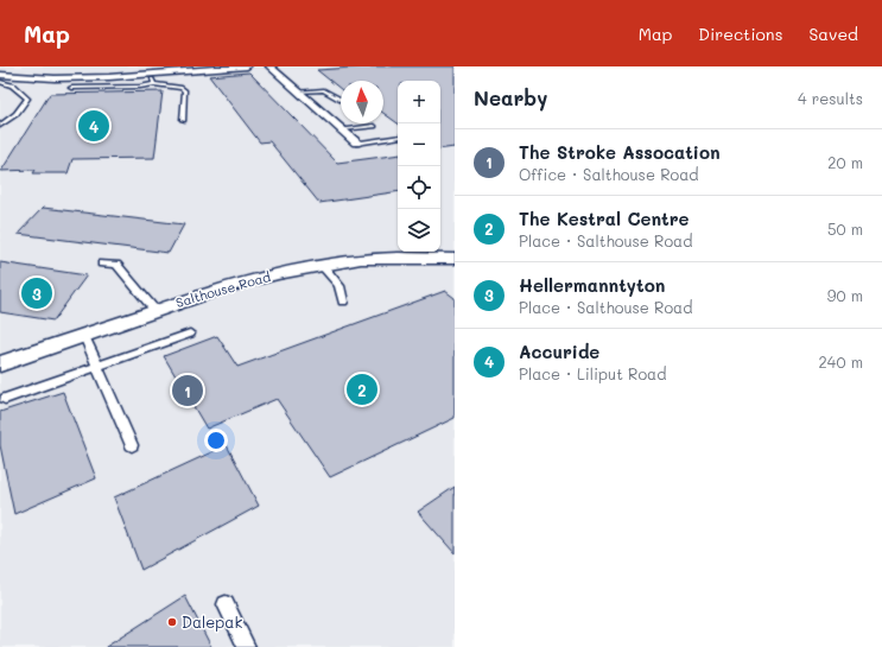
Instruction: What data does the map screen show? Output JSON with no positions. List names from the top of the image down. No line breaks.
{"streets":{"street":["Salthouse Road"]},"places":["Dalepak"],"north":"top","page":{"header":"Map","nav":["Map","Directions","Saved"],"heading":["Nearby","4 results"],"map_buttons":["+","−"],"pins":["4","3","2","1"],"list":[{"mark":"1","name":"The Stroke Assocation","note":"Office · Salthouse Road","value":"20 m"},{"mark":"2","name":"The Kestral Centre","note":"Place · Salthouse Road","value":"50 m"},{"mark":"3","name":"Hellermanntyton","note":"Place · Salthouse Road","value":"90 m"},{"mark":"4","name":"Accuride","note":"Place · Liliput Road","value":"240 m"}]}}
